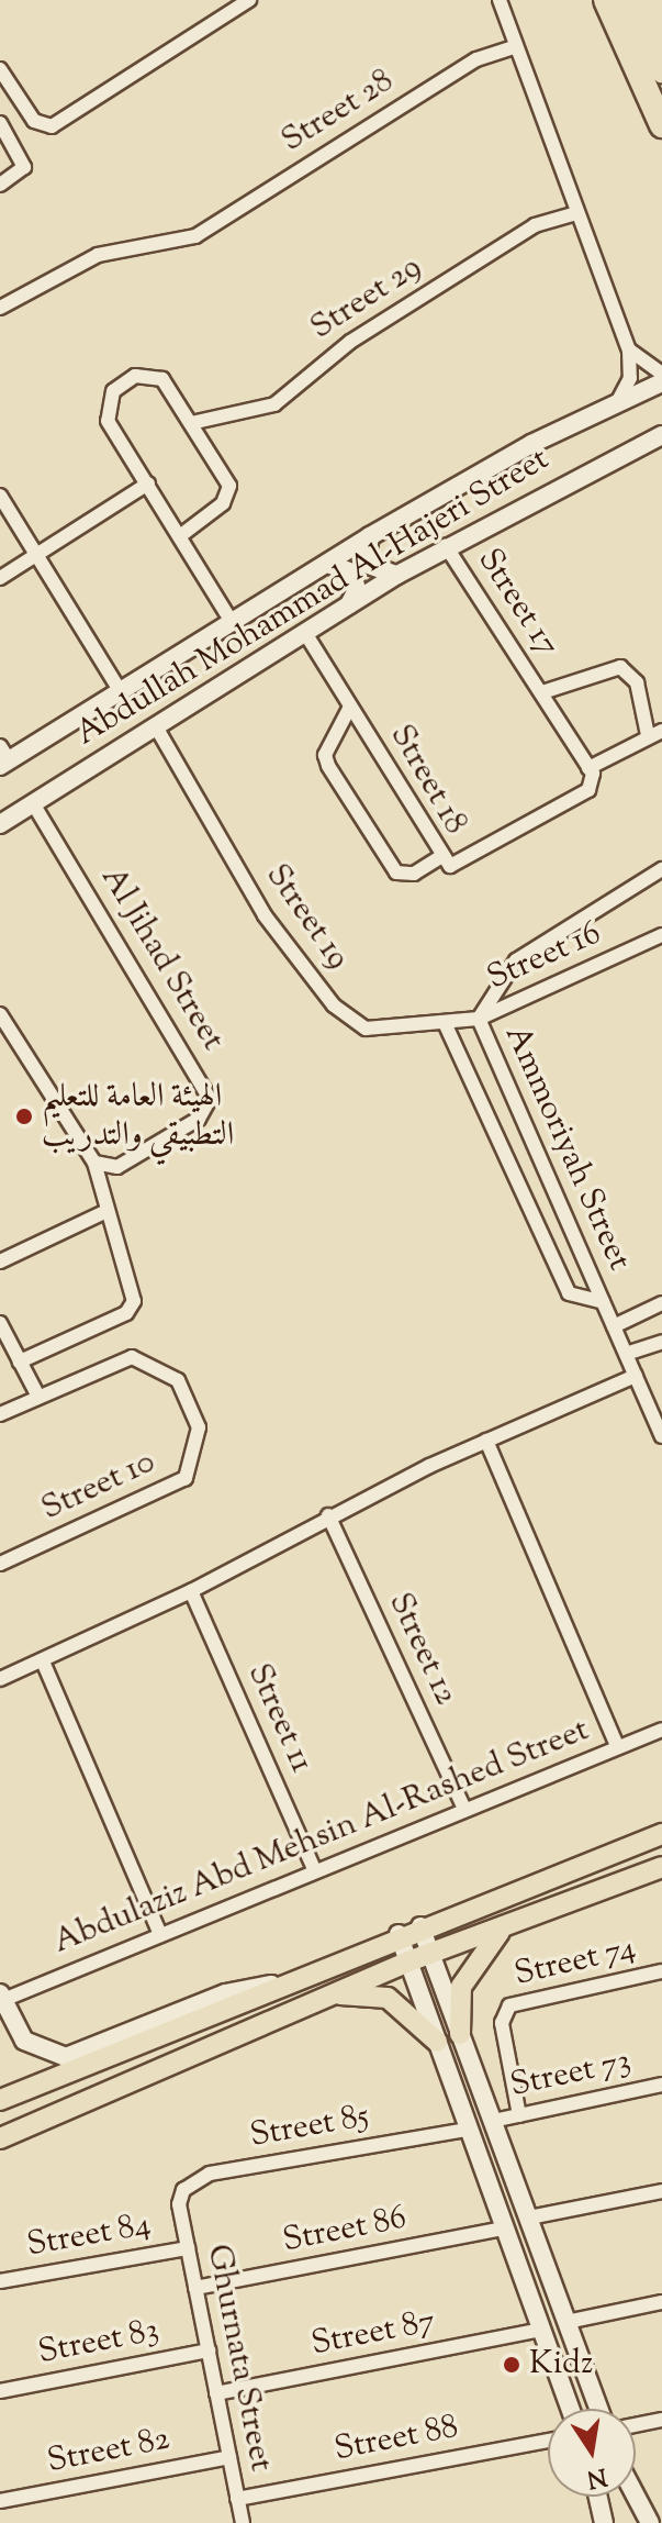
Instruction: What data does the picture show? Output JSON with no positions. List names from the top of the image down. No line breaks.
{"streets":{"main road":["Abdullah Mohammad Al-Hajeri Street"],"street":["Street 28","Street 29","Street 17","Street 18","Street 19","Street 16","Al Jihad Street","Ammoriyah Street","Street 10","Street 12","Street 11","Abdulaziz Abd Mehsin Al-Rashed Street","Street 74","Street 73","Street 85","Street 86","Street 84","Street 87","Street 83","Ghurnata Street","Street 88","Street 82"]},"crossings":[["Abdullah Mohammad Al-Hajeri Street","Street 17"],["Abdullah Mohammad Al-Hajeri Street","Street 18"],["Abdullah Mohammad Al-Hajeri Street","Street 19"],["Abdullah Mohammad Al-Hajeri Street","Al Jihad Street"],["Street 19","Street 16"],["Street 19","Ammoriyah Street"],["Street 16","Ammoriyah Street"],["Street 12","Abdulaziz Abd Mehsin Al-Rashed Street"],["Street 11","Abdulaziz Abd Mehsin Al-Rashed Street"],["Street 74","Street 73"],["Street 85","Ghurnata Street"],["Street 86","Ghurnata Street"],["Street 84","Ghurnata Street"],["Street 87","Ghurnata Street"],["Street 83","Ghurnata Street"],["Ghurnata Street","Street 88"],["Ghurnata Street","Street 82"]],"places":["الهيئة العامة للتعليم التطبيقي والتدريب","Kidz"],"north":"bottom"}
